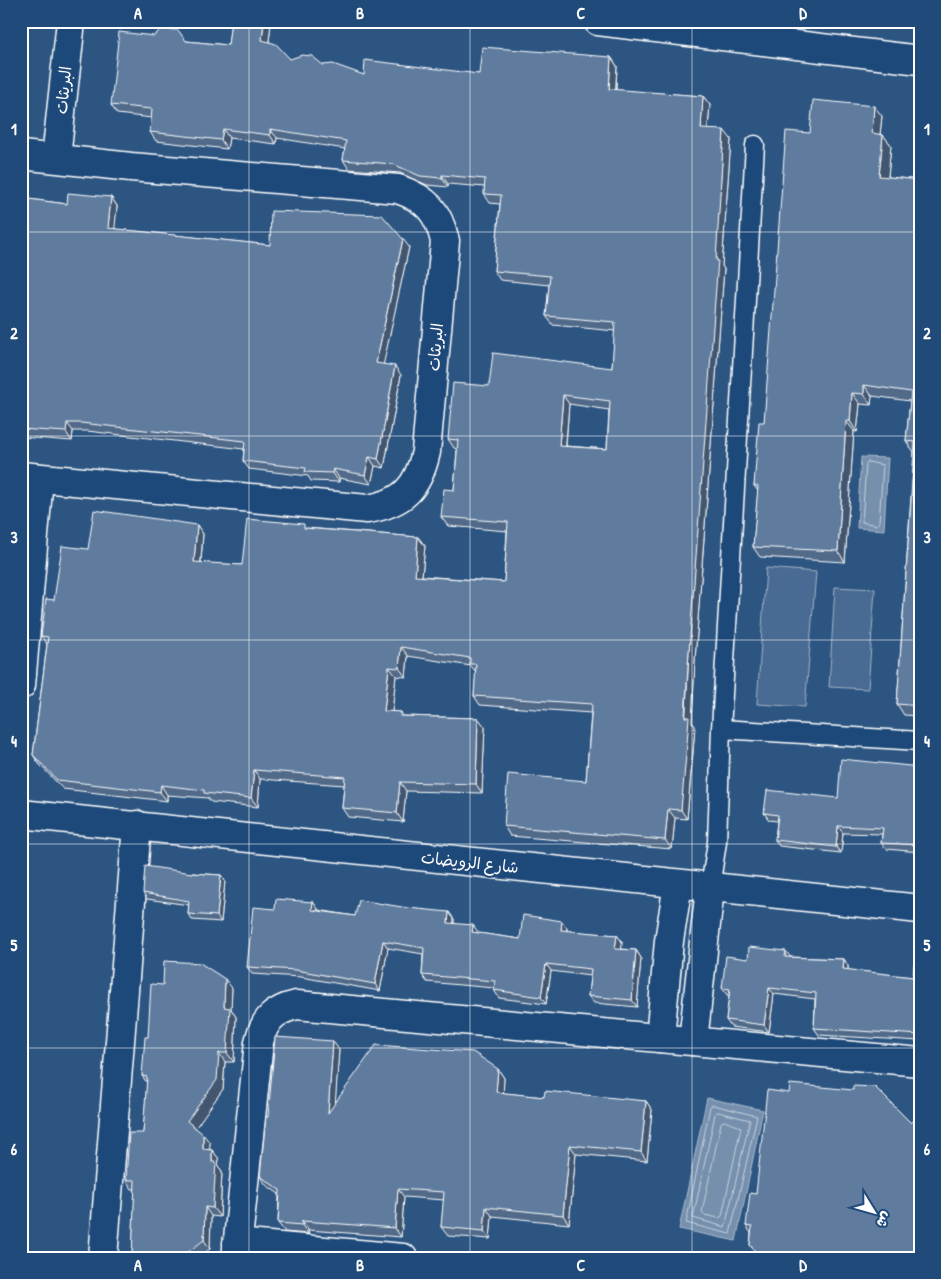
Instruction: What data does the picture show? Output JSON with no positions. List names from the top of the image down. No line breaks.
{"streets":{"street":["البريثات","شارع الرويضات"]},"north":"bottom right","grid":{"columns":["A","B","C","D"],"rows":["1","2","3","4","5","6"]}}
